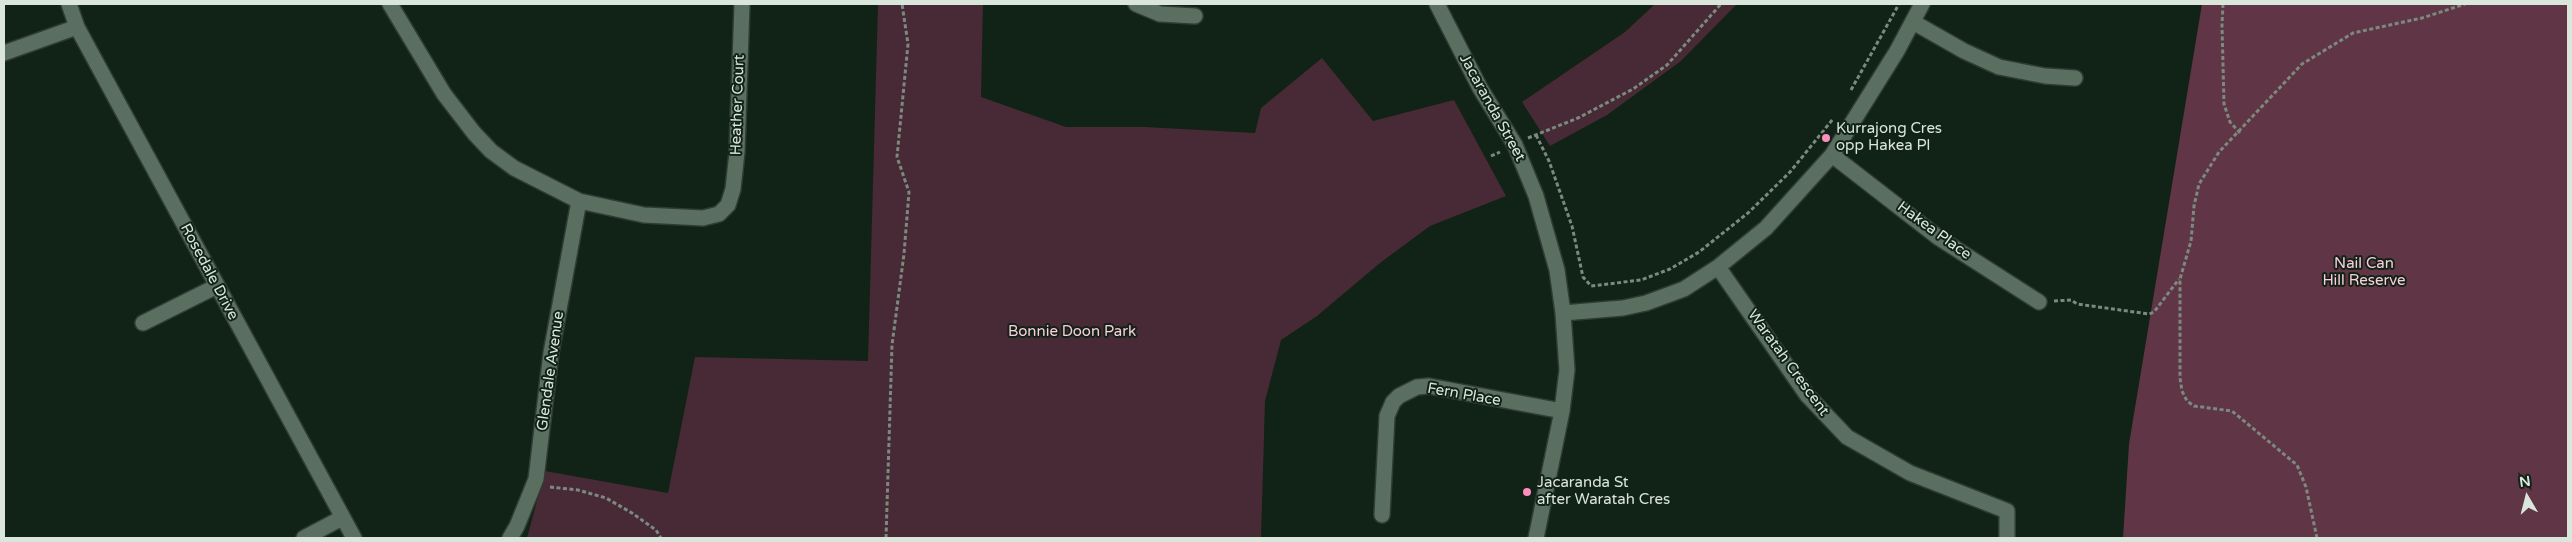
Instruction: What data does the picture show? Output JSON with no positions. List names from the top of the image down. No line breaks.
{"streets":{"street":["Heather Court","Jacaranda Street","Hakea Place","Rosedale Drive","Waratah Crescent","Glendale Avenue","Fern Place"]},"crossings":[["Heather Court","Glendale Avenue"],["Jacaranda Street","Fern Place"]],"parks":["Nail Can Hill Reserve","Bonnie Doon Park"],"places":["Kurrajong Cres opp Hakea Pl","Jacaranda St after Waratah Cres"],"north":"top"}
